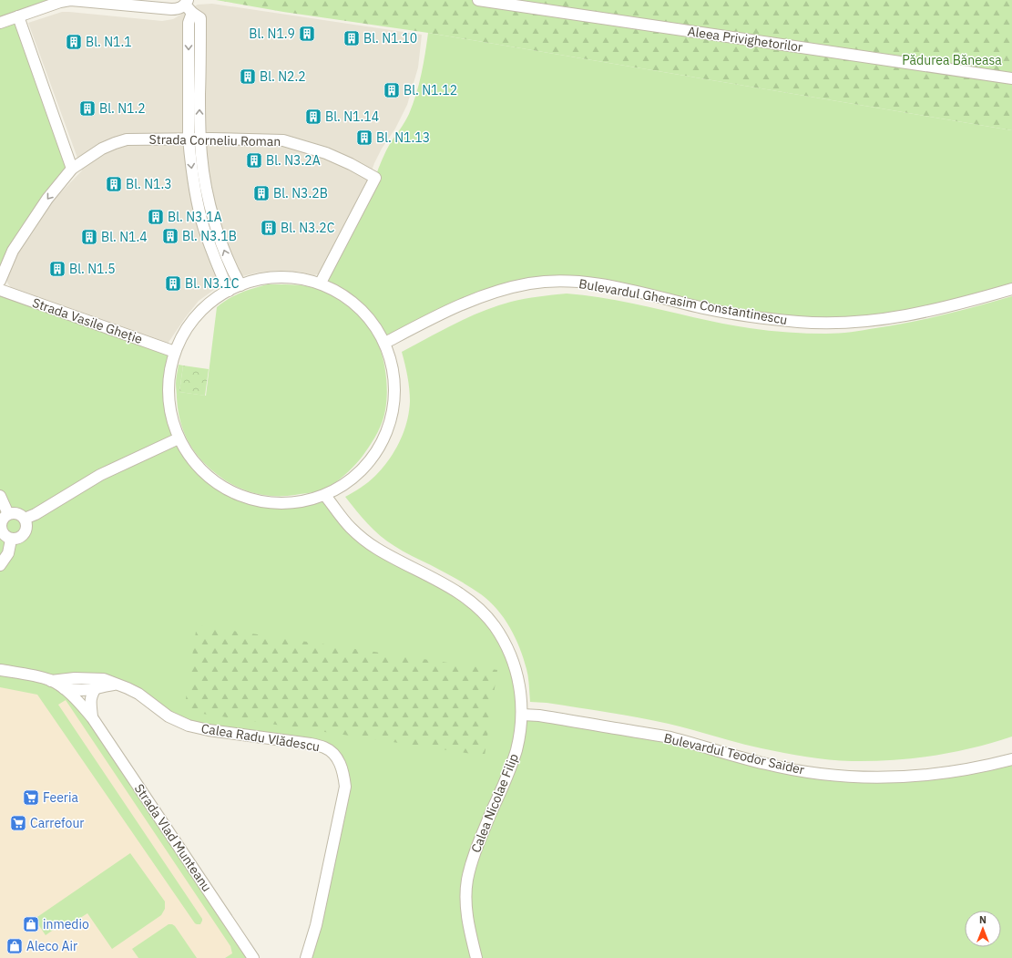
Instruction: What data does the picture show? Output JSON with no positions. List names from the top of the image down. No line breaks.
{"streets":{"street":["Aleea Privighetorilor","Strada Corneliu Roman","Bulevardul Gherasim Constantinescu","Strada Vasile Gheție","Calea Radu Vlădescu","Bulevardul Teodor Saider","Calea Nicolae Filip","Strada Vlad Munteanu"]},"crossings":[["Calea Radu Vlădescu","Strada Vlad Munteanu"],["Bulevardul Teodor Saider","Calea Nicolae Filip"]],"parks":["Pădurea Băneasa"],"places":{"building":["Bl. N1.9","Bl. N1.10","Bl. N1.1","Bl. N2.2","Bl. N1.12","Bl. N1.2","Bl. N1.14","Bl. N1.13","Bl. N3.2A","Bl. N1.3","Bl. N3.2B","Bl. N3.1A","Bl. N3.2C","Bl. N3.1B","Bl. N1.4","Bl. N1.5","Bl. N3.1C"],"supermarket":["Feeria","Carrefour"],"shop":["inmedio","Aleco Air"]},"north":"top"}
